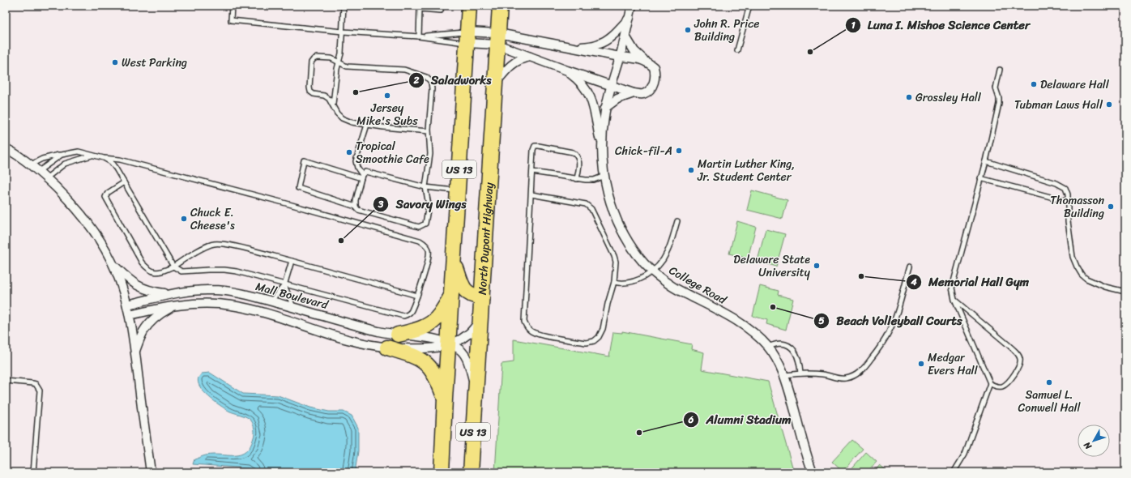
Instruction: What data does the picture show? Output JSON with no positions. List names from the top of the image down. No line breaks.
{"streets":{"highway":["US 13","North Dupont Highway"],"street":["College Road","Mall Boulevard"]},"crossings":[["US 13","Mall Boulevard"],["North Dupont Highway","Mall Boulevard"]],"places":["John R. Price Building","Luna I. Mishoe Science Center","West Parking","Delaware Hall","Saladworks","Jersey Mike's Subs","Grossley Hall","Tubman Laws Hall","Chick-fil-A","Tropical Smoothie Cafe","Martin Luther King, Jr. Student Center","Thomasson Building","Chuck E. Cheese's","Savory Wings","Delaware State University","Memorial Hall Gym","Beach Volleyball Courts","Medgar Evers Hall","Samuel L. Conwell Hall","Alumni Stadium"],"north":"bottom left"}
